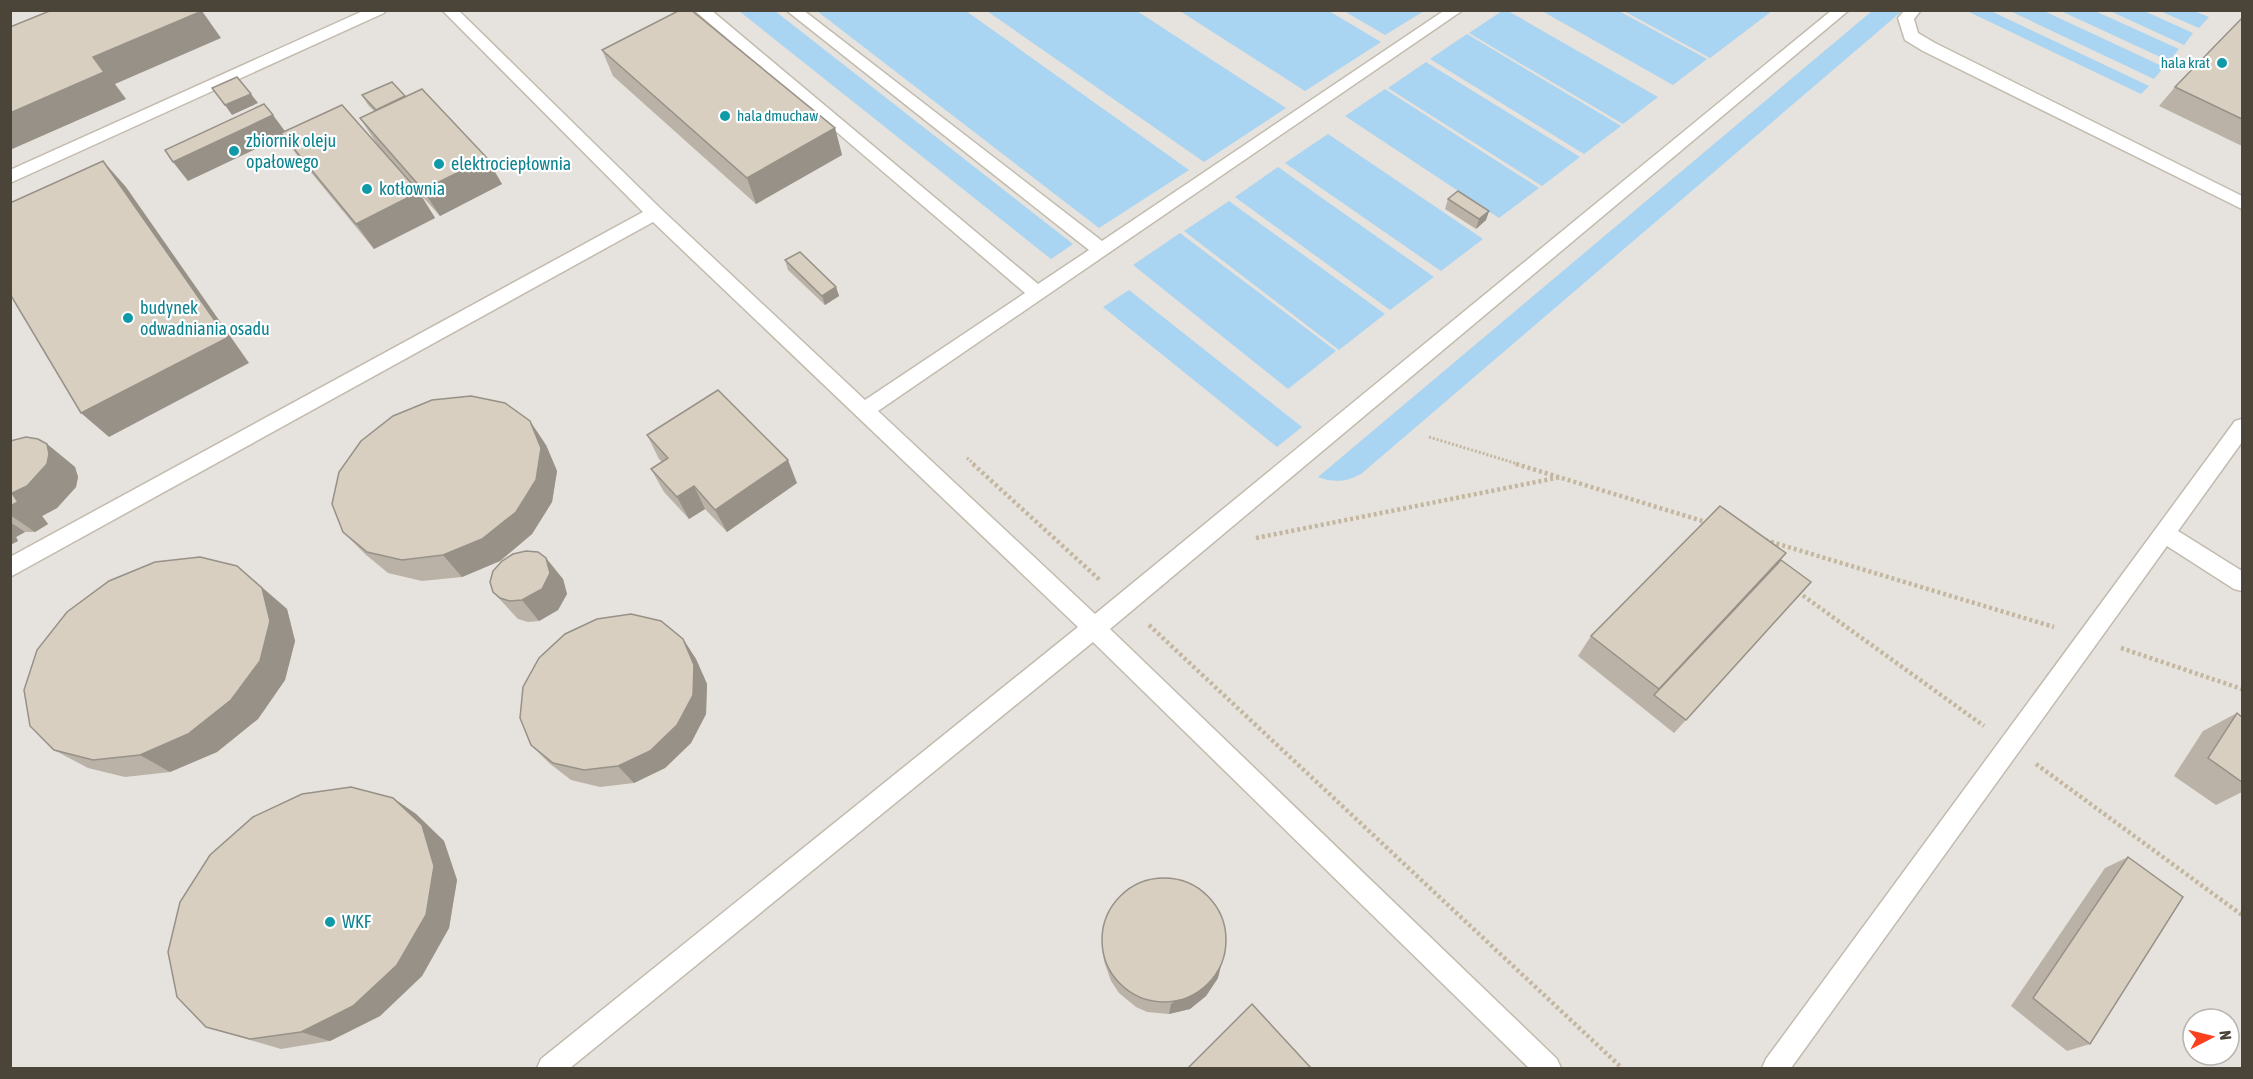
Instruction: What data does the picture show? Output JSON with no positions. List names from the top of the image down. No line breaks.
{"places":["hala krat","hala dmuchaw","zbiornik oleju opałowego","elektrociepłownia","kotłownia","budynek odwadniania osadu","WKF"],"north":"right"}
